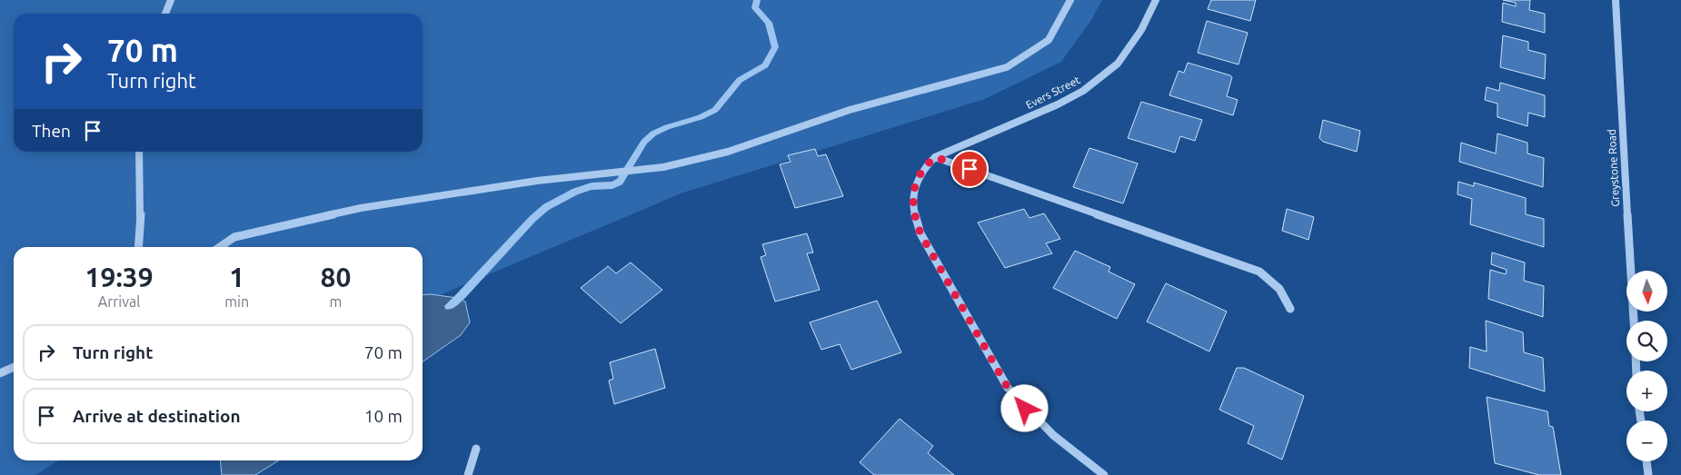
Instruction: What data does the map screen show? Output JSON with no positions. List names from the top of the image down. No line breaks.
{"streets":{"street":["Evers Street","Greystone Road"]},"north":"bottom","page":{"turn":["70 m","Turn right"],"then":"Then","eta":["19:39","Arrival","1","min","80","m"],"map_buttons":["+","−"],"list":[{"name":"Turn right","value":"70 m"},{"name":"Arrive at destination","value":"10 m"}]}}
